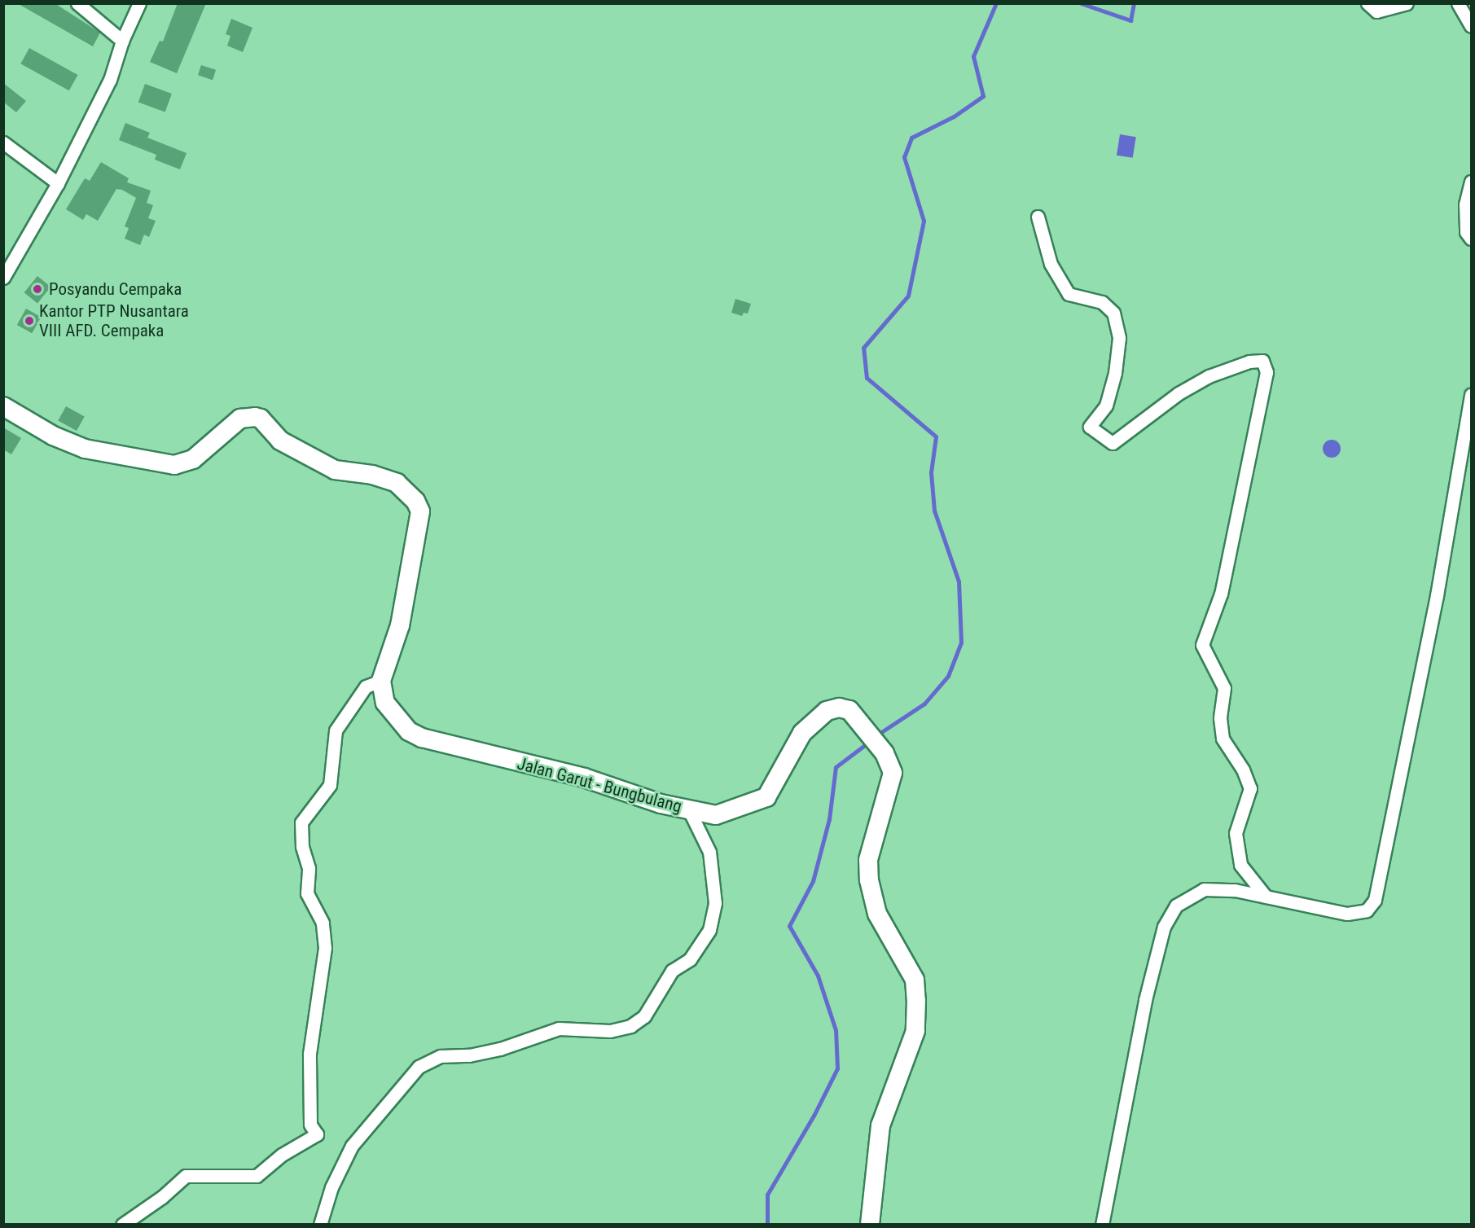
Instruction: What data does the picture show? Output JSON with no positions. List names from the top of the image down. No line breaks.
{"streets":{"main road":["Jalan Garut - Bungbulang"]},"places":["Posyandu Cempaka","Kantor PTP Nusantara VIII AFD. Cempaka"]}
